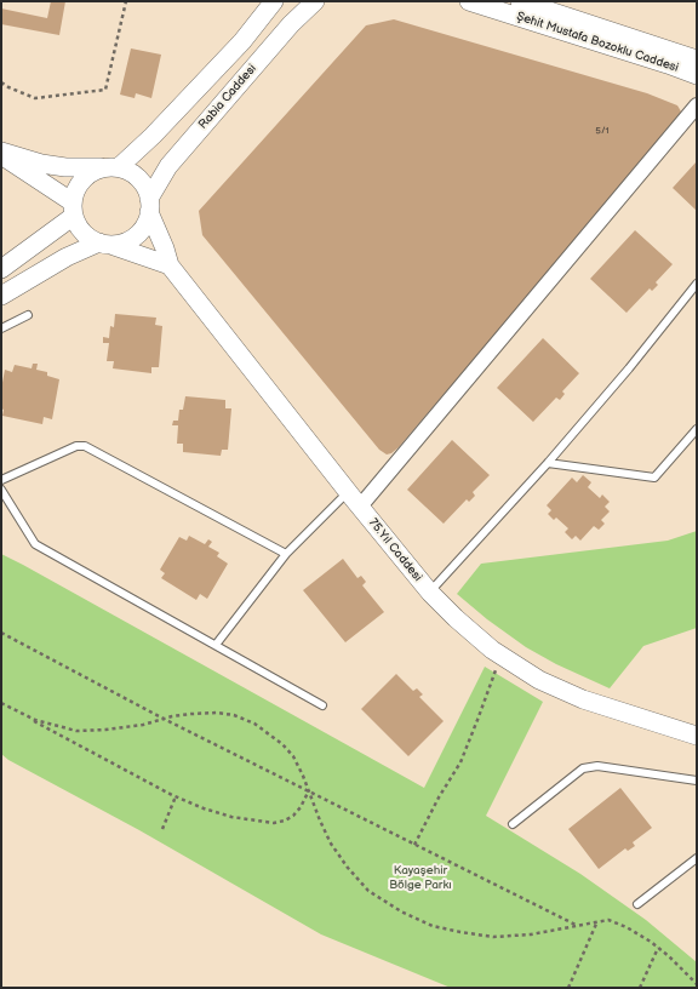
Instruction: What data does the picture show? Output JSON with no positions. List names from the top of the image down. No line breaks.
{"streets":{"street":["Şehit Mustafa Bozoklu Caddesi","Rabia Caddesi","75.Yıl Caddesi"]},"crossings":[["Rabia Caddesi","75.Yıl Caddesi"]],"parks":["Kayaşehir Bölge Parkı"],"house_numbers":["5/1"]}
